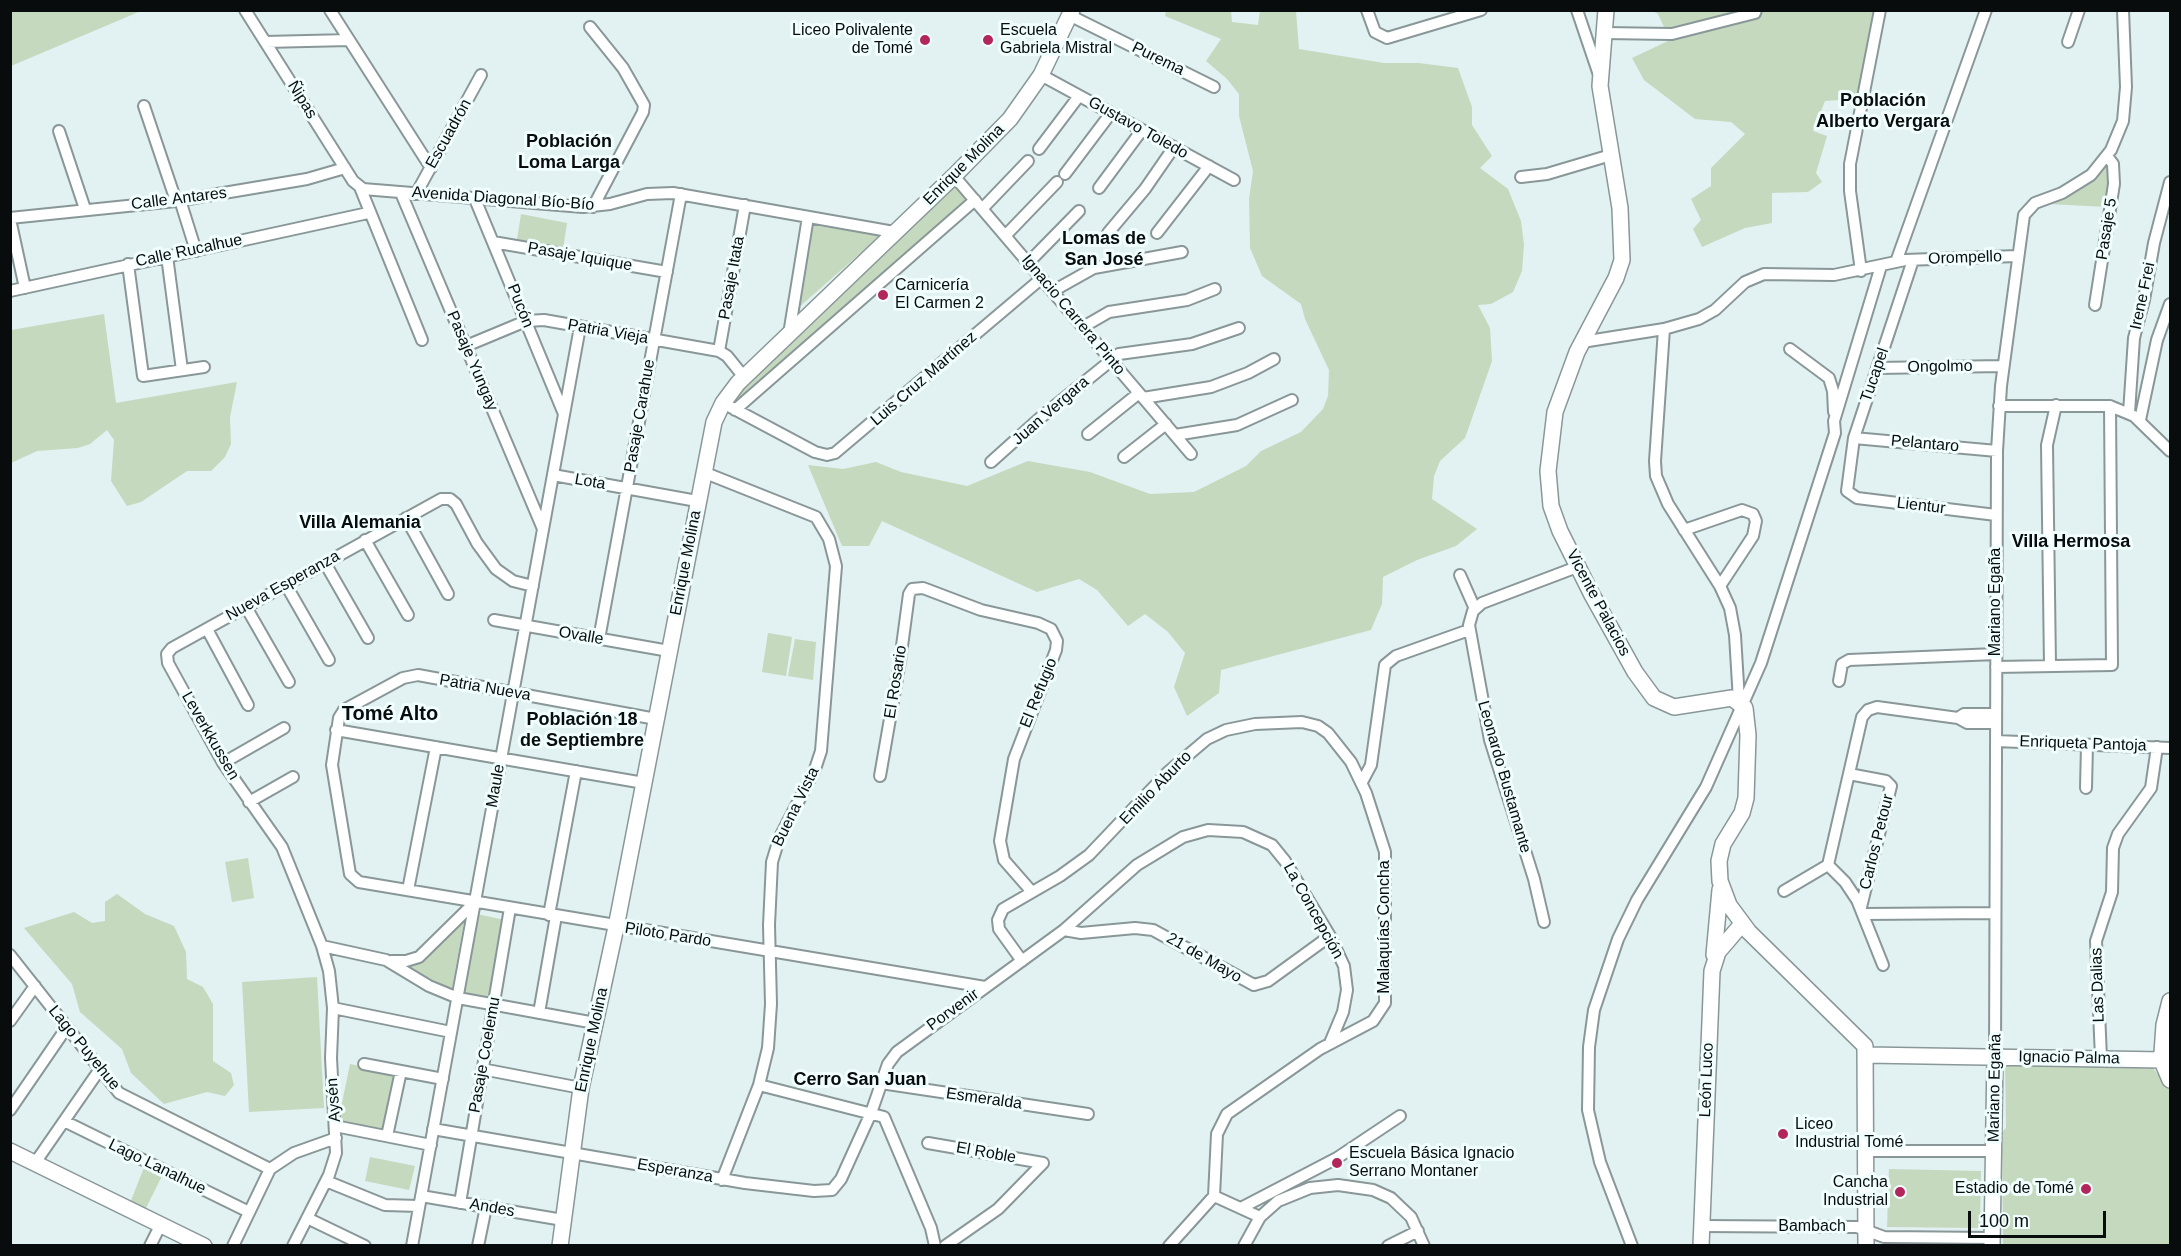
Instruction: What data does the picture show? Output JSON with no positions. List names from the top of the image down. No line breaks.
{"streets":{"main road":["Enrique Molina","Mariano Egaña","Vicente Palacios","Ignacio Palma","León Luco"],"street":["Purema","Ñipas","Gustavo Toledo","Escuadrón","Calle Antares","Avenida Diagonal Bío-Bío","Pasaje 5","Calle Rucalhue","Pasaje Iquique","Orompello","Pasaje Itata","Irene Frei","Pucón","Ignacio Carrera Pinto","Patria Vieja","Pasaje Yungay","Ongolmo","Tucapel","Luis Cruz Martínez","Juan Vergara","Pasaje Carahue","Pelantaro","Lota","Lientur","Nueva Esperanza","Ovalle","El Rosario","Patria Nueva","El Refugio","Leverkkussen","Enriqueta Pantoja","Leonardo Bustamante","Maule","Emilio Aburto","Buena Vista","Carlos Petour","La Concepción","Malaquías Concha","Piloto Pardo","21 de Mayo","Las Dalias","Porvenir","Lago Puyehue","Pasaje Coelemu","Esmeralda","Aysén","El Roble","Lago Lanalhue","Esperanza","Andes","Bambach"]},"crossings":[["Purema","Enrique Molina"],["Ñipas","Calle Antares"],["Ñipas","Avenida Diagonal Bío-Bío"],["Gustavo Toledo","Enrique Molina"],["Escuadrón","Avenida Diagonal Bío-Bío"],["Enrique Molina","Avenida Diagonal Bío-Bío"],["Enrique Molina","Ignacio Carrera Pinto"],["Enrique Molina","Luis Cruz Martínez"],["Enrique Molina","Lota"],["Enrique Molina","Ovalle"],["Enrique Molina","Patria Nueva"],["Enrique Molina","Buena Vista"],["Enrique Molina","Piloto Pardo"],["Enrique Molina","Esperanza"],["Enrique Molina","Andes"],["Avenida Diagonal Bío-Bío","Pasaje Itata"],["Avenida Diagonal Bío-Bío","Pucón"],["Avenida Diagonal Bío-Bío","Pasaje Yungay"],["Avenida Diagonal Bío-Bío","Pasaje Carahue"],["Pasaje 5","Mariano Egaña"],["Pasaje Iquique","Pucón"],["Pasaje Iquique","Pasaje Carahue"],["Orompello","Tucapel"],["Orompello","Mariano Egaña"],["Orompello","Vicente Palacios"],["Pasaje Itata","Patria Vieja"],["Pucón","Patria Vieja"],["Pucón","Maule"],["Ignacio Carrera Pinto","Luis Cruz Martínez"],["Ignacio Carrera Pinto","Juan Vergara"],["Patria Vieja","Pasaje Yungay"],["Patria Vieja","Pasaje Carahue"],["Patria Vieja","Maule"],["Pasaje Yungay","Maule"],["Ongolmo","Tucapel"],["Ongolmo","Mariano Egaña"],["Tucapel","Pelantaro"],["Tucapel","Lientur"],["Tucapel","Vicente Palacios"],["Pasaje Carahue","Lota"],["Pasaje Carahue","Ovalle"],["Pelantaro","Mariano Egaña"],["Lota","Maule"],["Lientur","Mariano Egaña"],["Nueva Esperanza","Leverkkussen"],["Nueva Esperanza","Maule"],["Mariano Egaña","Enriqueta Pantoja"],["Mariano Egaña","Carlos Petour"],["Mariano Egaña","Ignacio Palma"],["Mariano Egaña","Bambach"],["Ovalle","Maule"],["El Rosario","El Refugio"],["Patria Nueva","Maule"],["Patria Nueva","Piloto Pardo"],["El Refugio","Emilio Aburto"],["Leverkkussen","Aysén"],["Enriqueta Pantoja","Las Dalias"],["Maule","Piloto Pardo"],["Maule","Esperanza"],["Maule","Andes"],["Emilio Aburto","Malaquías Concha"],["Emilio Aburto","Porvenir"],["Buena Vista","Piloto Pardo"],["Buena Vista","Esperanza"],["La Concepción","Malaquías Concha"],["La Concepción","21 de Mayo"],["La Concepción","Porvenir"],["Piloto Pardo","Porvenir"],["Piloto Pardo","Pasaje Coelemu"],["21 de Mayo","Porvenir"],["Las Dalias","Ignacio Palma"],["Porvenir","Esmeralda"],["Porvenir","Esperanza"],["Pasaje Coelemu","Esperanza"],["Pasaje Coelemu","Andes"],["León Luco","Bambach"],["Aysén","Andes"]],"districts":["Población Alberto Vergara","Población Loma Larga","Lomas de San José","Villa Alemania","Villa Hermosa","Tomé Alto","Población 18 de Septiembre","Cerro San Juan"],"places":["Liceo Polivalente de Tomé","Escuela Gabriela Mistral","Carnicería El Carmen 2","Liceo Industrial Tomé","Escuela Básica Ignacio Serrano Montaner","Estadio de Tomé","Cancha Industrial"],"scale_bar":"100 m"}
